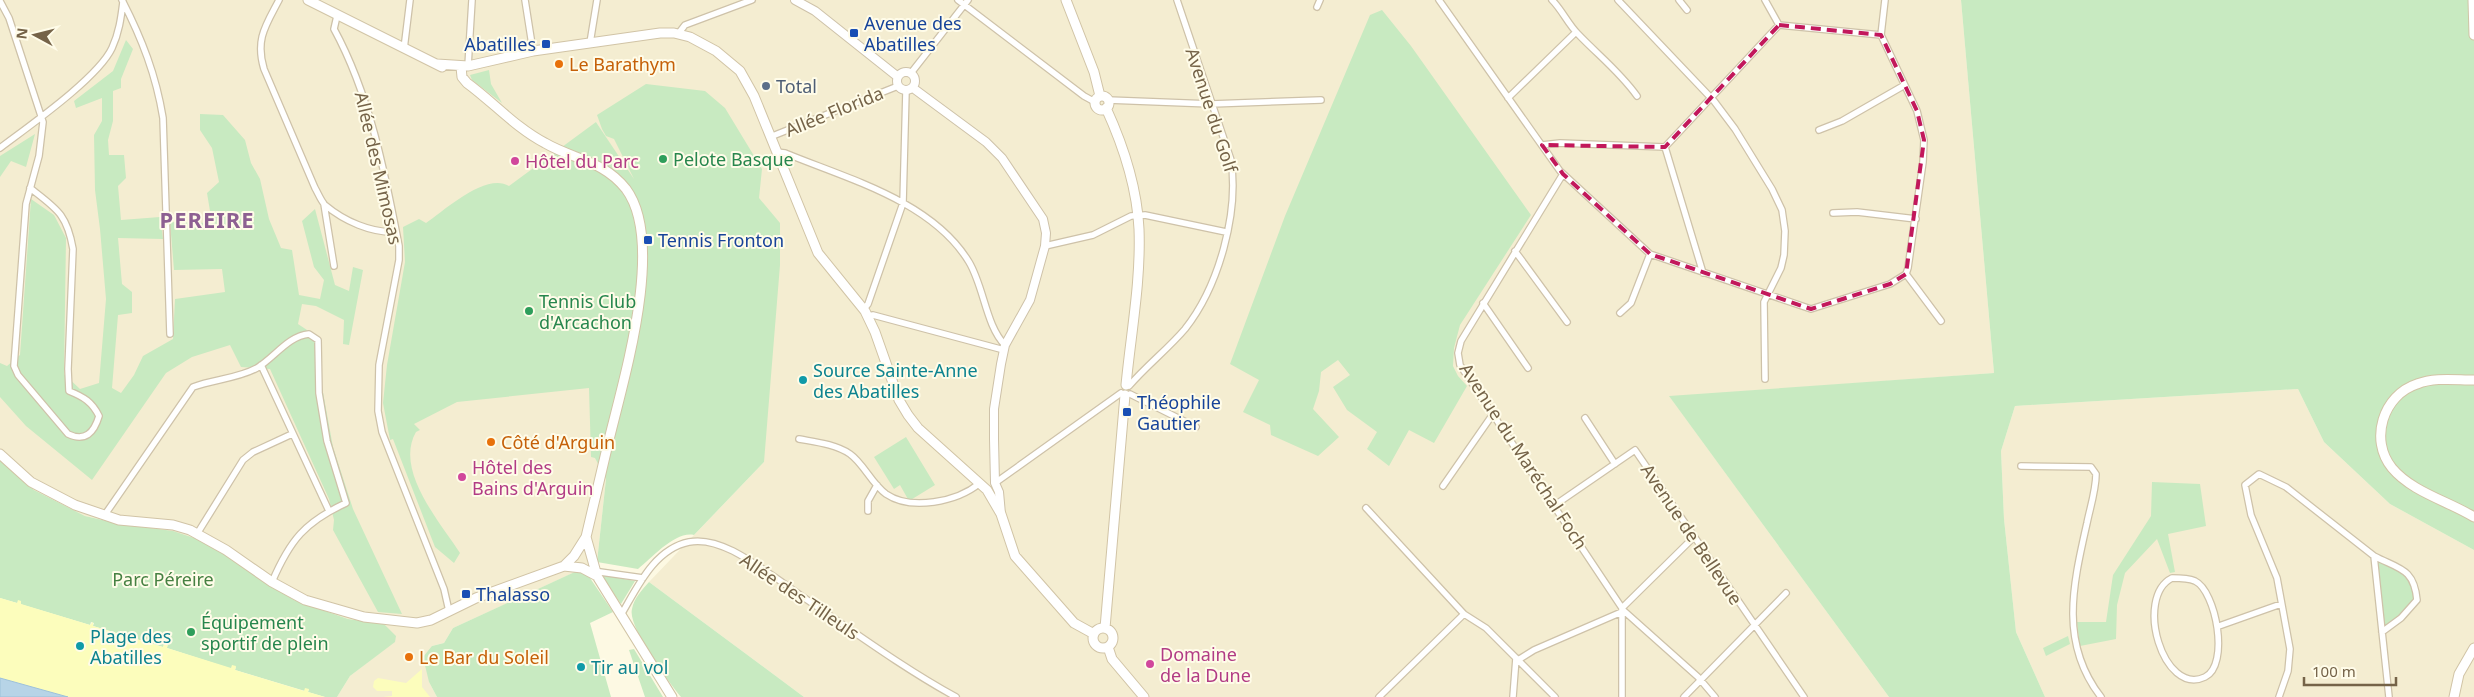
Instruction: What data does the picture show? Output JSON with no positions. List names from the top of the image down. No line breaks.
{"streets":{"street":["Avenue du Golf","Allée Florida","Allée des Mimosas","Avenue du Maréchal Foch","Avenue de Bellevue","Allée des Tilleuls"]},"crossings":[["Avenue du Maréchal Foch","Avenue de Bellevue"]],"districts":["PEREIRE"],"parks":["Parc Péreire"],"places":{"transit":["Avenue des Abatilles","Abatilles","Tennis Fronton","Théophile Gautier","Thalasso"],"other":["Le Barathym","Total","Pelote Basque","Hôtel du Parc","Tennis Club d'Arcachon","Source Sainte-Anne des Abatilles","Côté d'Arguin","Hôtel des Bains d'Arguin","Équipement sportif de plein","Plage des Abatilles","Le Bar du Soleil","Domaine de la Dune","Tir au vol"]},"scale_bar":"100 m","north":"left"}
